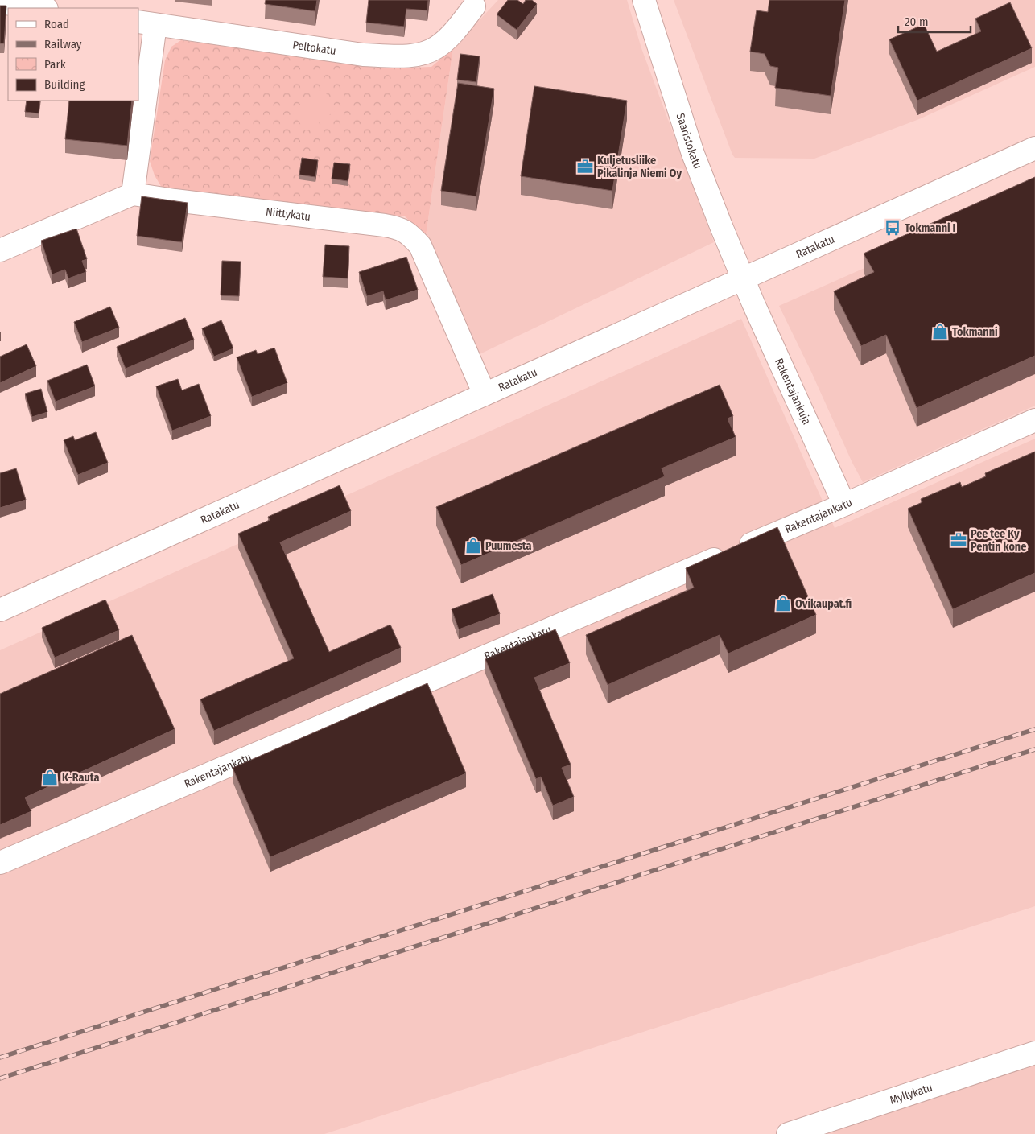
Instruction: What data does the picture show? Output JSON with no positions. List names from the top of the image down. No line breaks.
{"streets":{"street":["Peltokatu","Saaristokatu","Niittykatu","Ratakatu","Rakentajankuja","Rakentajankatu","Myllykatu"]},"crossings":[["Saaristokatu","Ratakatu"],["Saaristokatu","Rakentajankuja"],["Niittykatu","Ratakatu"],["Ratakatu","Rakentajankuja"],["Rakentajankuja","Rakentajankatu"]],"places":{"office":["Kuljetusliike Pikalinja Niemi Oy","Pee tee Ky Pentin kone"],"bus stop":["Tokmanni I"],"shop":["Tokmanni","Puumesta","Ovikaupat.fi","K-Rauta"]},"legend":["Road","Railway","Park","Building"],"scale_bar":"20 m"}
